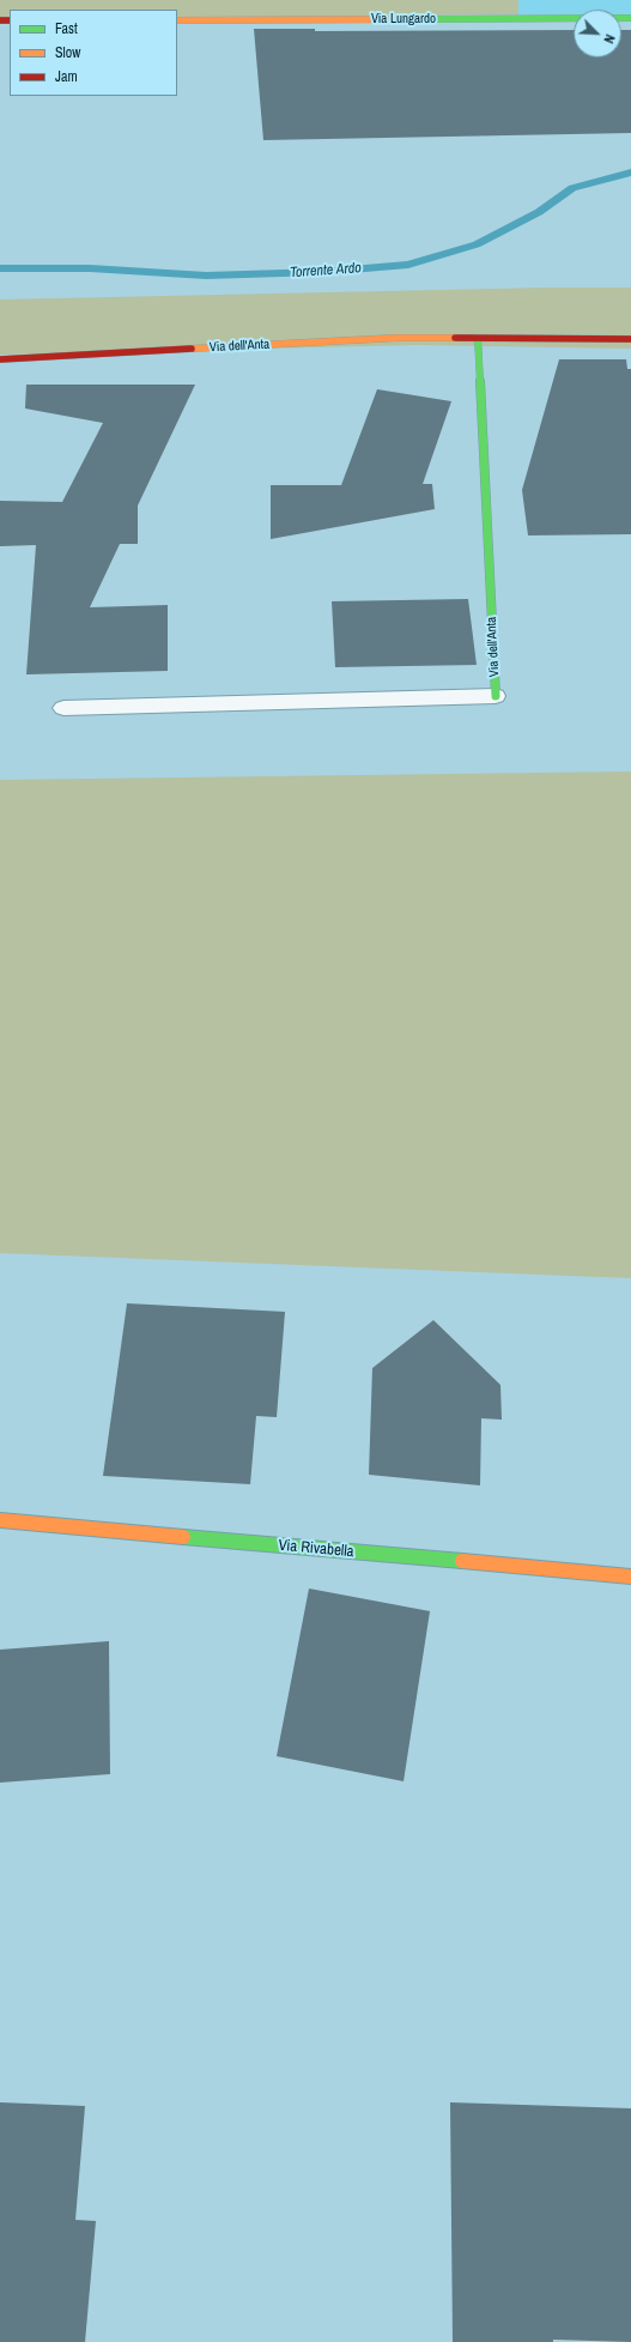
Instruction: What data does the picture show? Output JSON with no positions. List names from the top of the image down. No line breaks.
{"streets":{"street":["Via Lungardo","Via dell'Anta","Via Rivabella"]},"water":["Torrente Ardo"],"legend":["Fast","Slow","Jam"],"north":"bottom right"}
